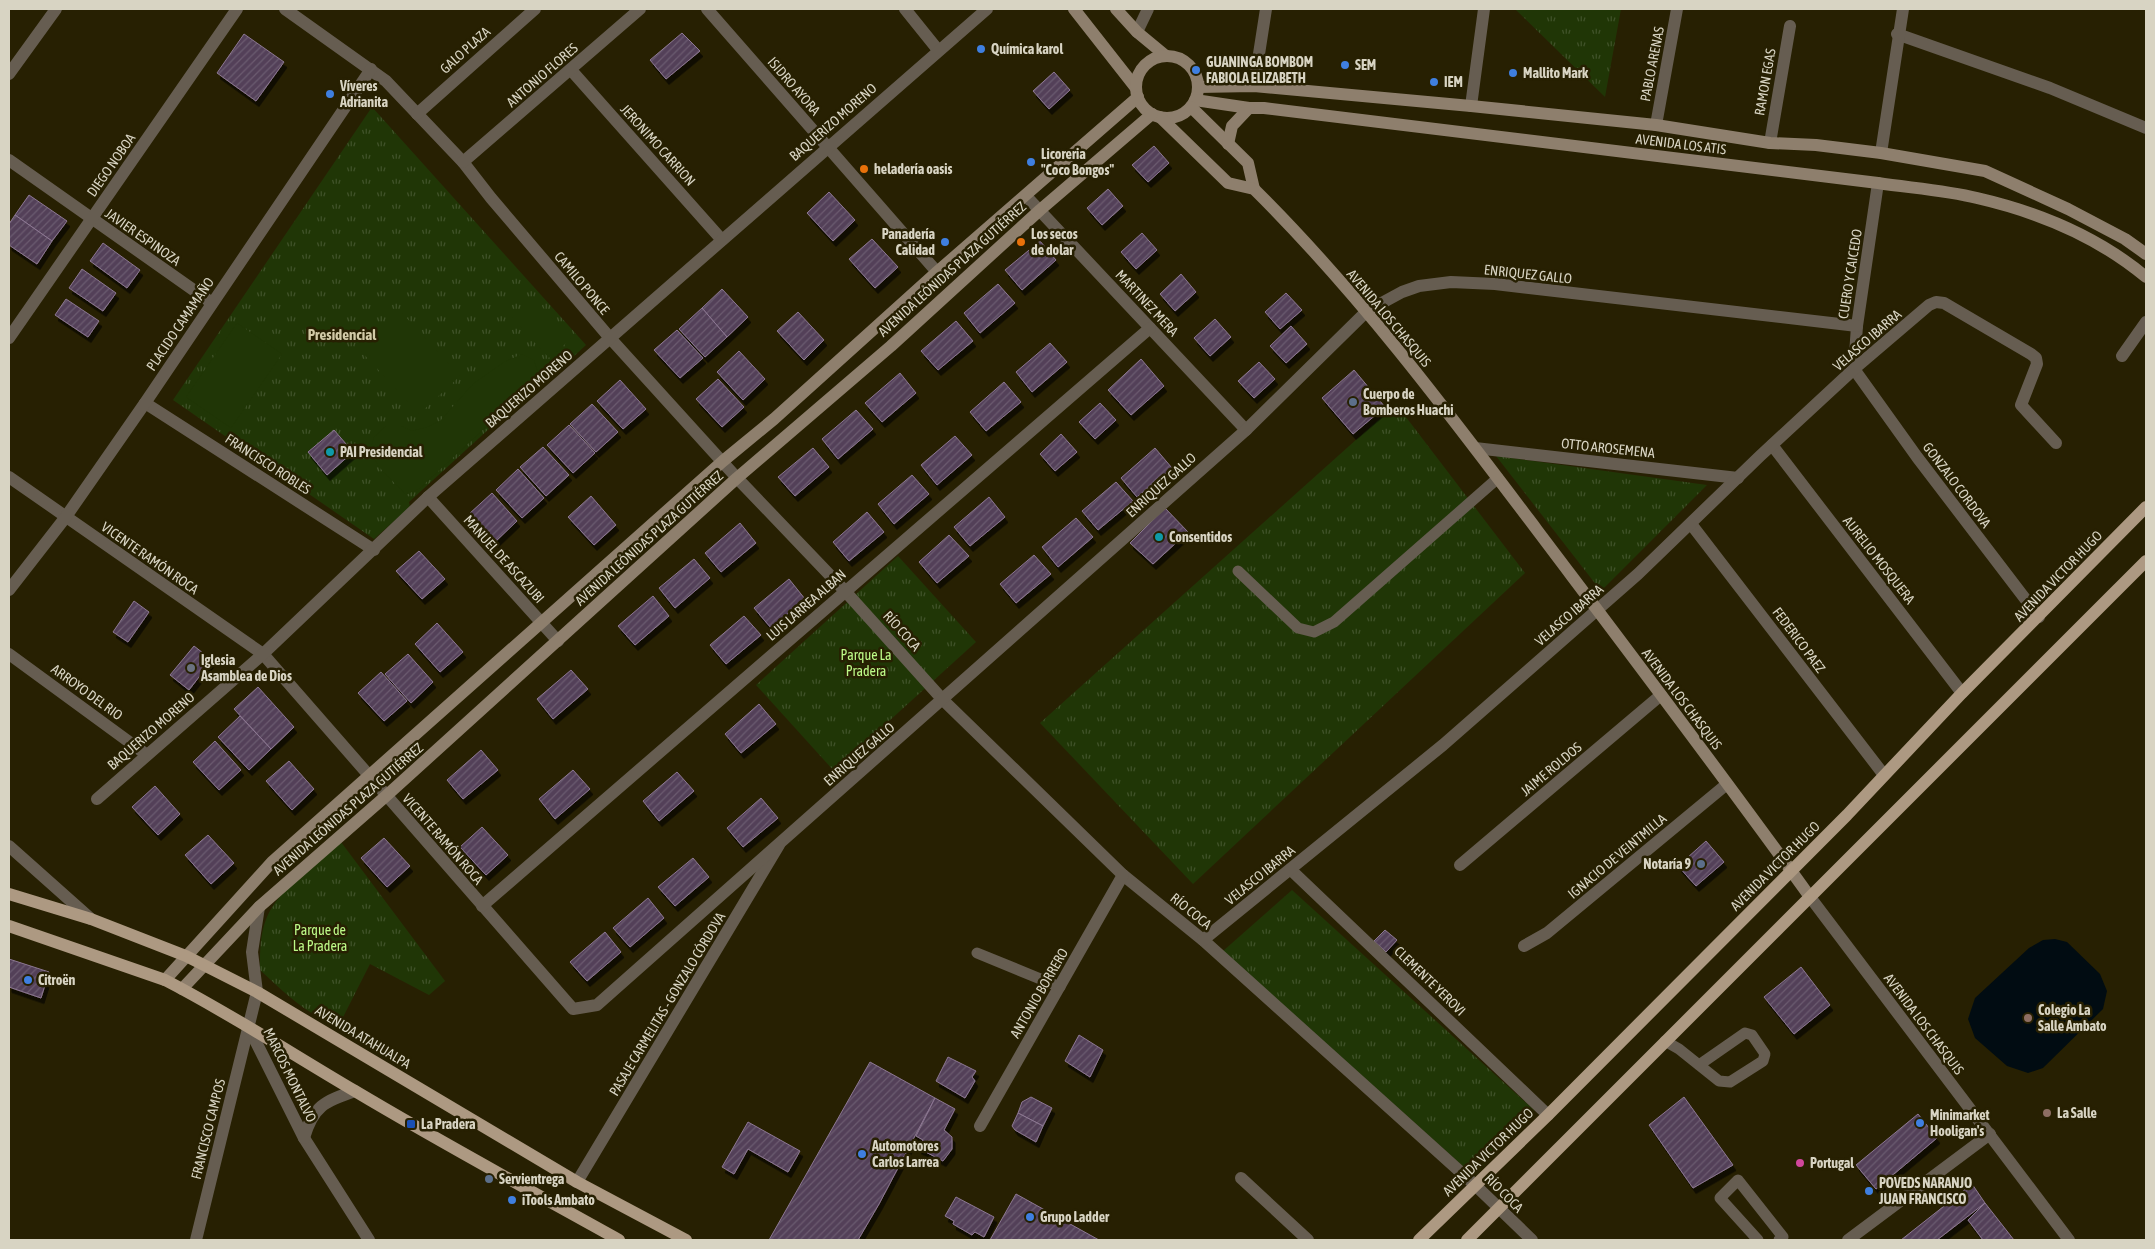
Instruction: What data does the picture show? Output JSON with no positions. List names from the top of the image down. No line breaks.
{"streets":{"main road":["AVENIDA LOS ATIS","AVENIDA LEÓNIDAS PLAZA GUTIÉRREZ","AVENIDA LOS CHASQUIS","AVENIDA VICTOR HUGO","AVENIDA ATAHUALPA"],"street":["GALO PLAZA","PABLO ARENAS","ANTONIO FLORES","RAMON EGAS","ISIDRO AYORA","BAQUERIZO MORENO","JERONIMO CARRION","DIEGO NOBOA","JAVIER ESPINOZA","ENRIQUEZ GALLO","CUERO Y CAICEDO","CAMILO PONCE","MARTINEZ MERA","PLACIDO CAMAMAÑO","VELASCO IBARRA","OTTO AROSEMENA","FRANCISCO ROBLES","GONZALO CORDOVA","VICENTE RAMÓN ROCA","MANUEL DE ASCAZUBI","AURELIO MOSQUERA","LUIS LARREA ALBAN","RÍO COCA","FEDERICO PAEZ","ARROYO DEL RIO","JAIME ROLDOS","IGNACIO DE VEINTMILLA","CLEMENTE YEROVI","ANTONIO BORRERO","PASAJE CARMELITAS - GONZALO CÓRDOVA","MARCOS MONTALVO","FRANCISCO CAMPOS"]},"crossings":[["GALO PLAZA","CAMILO PONCE"],["PABLO ARENAS","AVENIDA LOS ATIS"],["ANTONIO FLORES","JERONIMO CARRION"],["ANTONIO FLORES","CAMILO PONCE"],["RAMON EGAS","AVENIDA LOS ATIS"],["ISIDRO AYORA","BAQUERIZO MORENO"],["ISIDRO AYORA","AVENIDA LEÓNIDAS PLAZA GUTIÉRREZ"],["BAQUERIZO MORENO","JERONIMO CARRION"],["BAQUERIZO MORENO","CAMILO PONCE"],["BAQUERIZO MORENO","FRANCISCO ROBLES"],["BAQUERIZO MORENO","VICENTE RAMÓN ROCA"],["BAQUERIZO MORENO","MANUEL DE ASCAZUBI"],["BAQUERIZO MORENO","ARROYO DEL RIO"],["AVENIDA LOS ATIS","AVENIDA LEÓNIDAS PLAZA GUTIÉRREZ"],["AVENIDA LOS ATIS","CUERO Y CAICEDO"],["AVENIDA LOS ATIS","AVENIDA LOS CHASQUIS"],["DIEGO NOBOA","JAVIER ESPINOZA"],["JAVIER ESPINOZA","PLACIDO CAMAMAÑO"],["AVENIDA LEÓNIDAS PLAZA GUTIÉRREZ","CAMILO PONCE"],["AVENIDA LEÓNIDAS PLAZA GUTIÉRREZ","MARTINEZ MERA"],["AVENIDA LEÓNIDAS PLAZA GUTIÉRREZ","AVENIDA LOS CHASQUIS"],["AVENIDA LEÓNIDAS PLAZA GUTIÉRREZ","VICENTE RAMÓN ROCA"],["AVENIDA LEÓNIDAS PLAZA GUTIÉRREZ","MANUEL DE ASCAZUBI"],["AVENIDA LEÓNIDAS PLAZA GUTIÉRREZ","AVENIDA ATAHUALPA"],["ENRIQUEZ GALLO","CUERO Y CAICEDO"],["ENRIQUEZ GALLO","MARTINEZ MERA"],["ENRIQUEZ GALLO","AVENIDA LOS CHASQUIS"],["ENRIQUEZ GALLO","VICENTE RAMÓN ROCA"],["ENRIQUEZ GALLO","RÍO COCA"],["ENRIQUEZ GALLO","PASAJE CARMELITAS - GONZALO CÓRDOVA"],["CUERO Y CAICEDO","VELASCO IBARRA"],["CUERO Y CAICEDO","GONZALO CORDOVA"],["CAMILO PONCE","PLACIDO CAMAMAÑO"],["CAMILO PONCE","LUIS LARREA ALBAN"],["CAMILO PONCE","RÍO COCA"],["MARTINEZ MERA","LUIS LARREA ALBAN"],["AVENIDA LOS CHASQUIS","VELASCO IBARRA"],["AVENIDA LOS CHASQUIS","OTTO AROSEMENA"],["AVENIDA LOS CHASQUIS","AVENIDA VICTOR HUGO"],["AVENIDA LOS CHASQUIS","JAIME ROLDOS"],["AVENIDA LOS CHASQUIS","IGNACIO DE VEINTMILLA"],["PLACIDO CAMAMAÑO","FRANCISCO ROBLES"],["PLACIDO CAMAMAÑO","VICENTE RAMÓN ROCA"],["VELASCO IBARRA","OTTO AROSEMENA"],["VELASCO IBARRA","GONZALO CORDOVA"],["VELASCO IBARRA","AURELIO MOSQUERA"],["VELASCO IBARRA","RÍO COCA"],["VELASCO IBARRA","FEDERICO PAEZ"],["VELASCO IBARRA","CLEMENTE YEROVI"],["GONZALO CORDOVA","AVENIDA VICTOR HUGO"],["VICENTE RAMÓN ROCA","LUIS LARREA ALBAN"],["AURELIO MOSQUERA","AVENIDA VICTOR HUGO"],["AVENIDA VICTOR HUGO","RÍO COCA"],["AVENIDA VICTOR HUGO","FEDERICO PAEZ"],["AVENIDA VICTOR HUGO","CLEMENTE YEROVI"],["LUIS LARREA ALBAN","RÍO COCA"],["RÍO COCA","ANTONIO BORRERO"],["PASAJE CARMELITAS - GONZALO CÓRDOVA","AVENIDA ATAHUALPA"],["MARCOS MONTALVO","FRANCISCO CAMPOS"]],"districts":["Presidencial"],"parks":["Parque La Pradera","Parque de La Pradera"],"places":{"other":["Química karol","SEM","GUANINGA BOMBOM FABIOLA ELIZABETH","Mallito Mark","IEM","Víveres Adrianita","Licoreria \"Coco Bongos\"","heladería oasis","Panadería Calidad","Los secos de dolar","Cuerpo de Bomberos Huachi","PAI Presidencial","Consentidos","Iglesia Asamblea de Dios","Notaría 9","Citroën","Colegio La Salle Ambato","La Salle","Minimarket Hooligan's","Automotores Carlos Larrea","Portugal","Servientrega","POVEDS NARANJO JUAN FRANCISCO","iTools Ambato","Grupo Ladder"],"transit":["La Pradera"]}}
